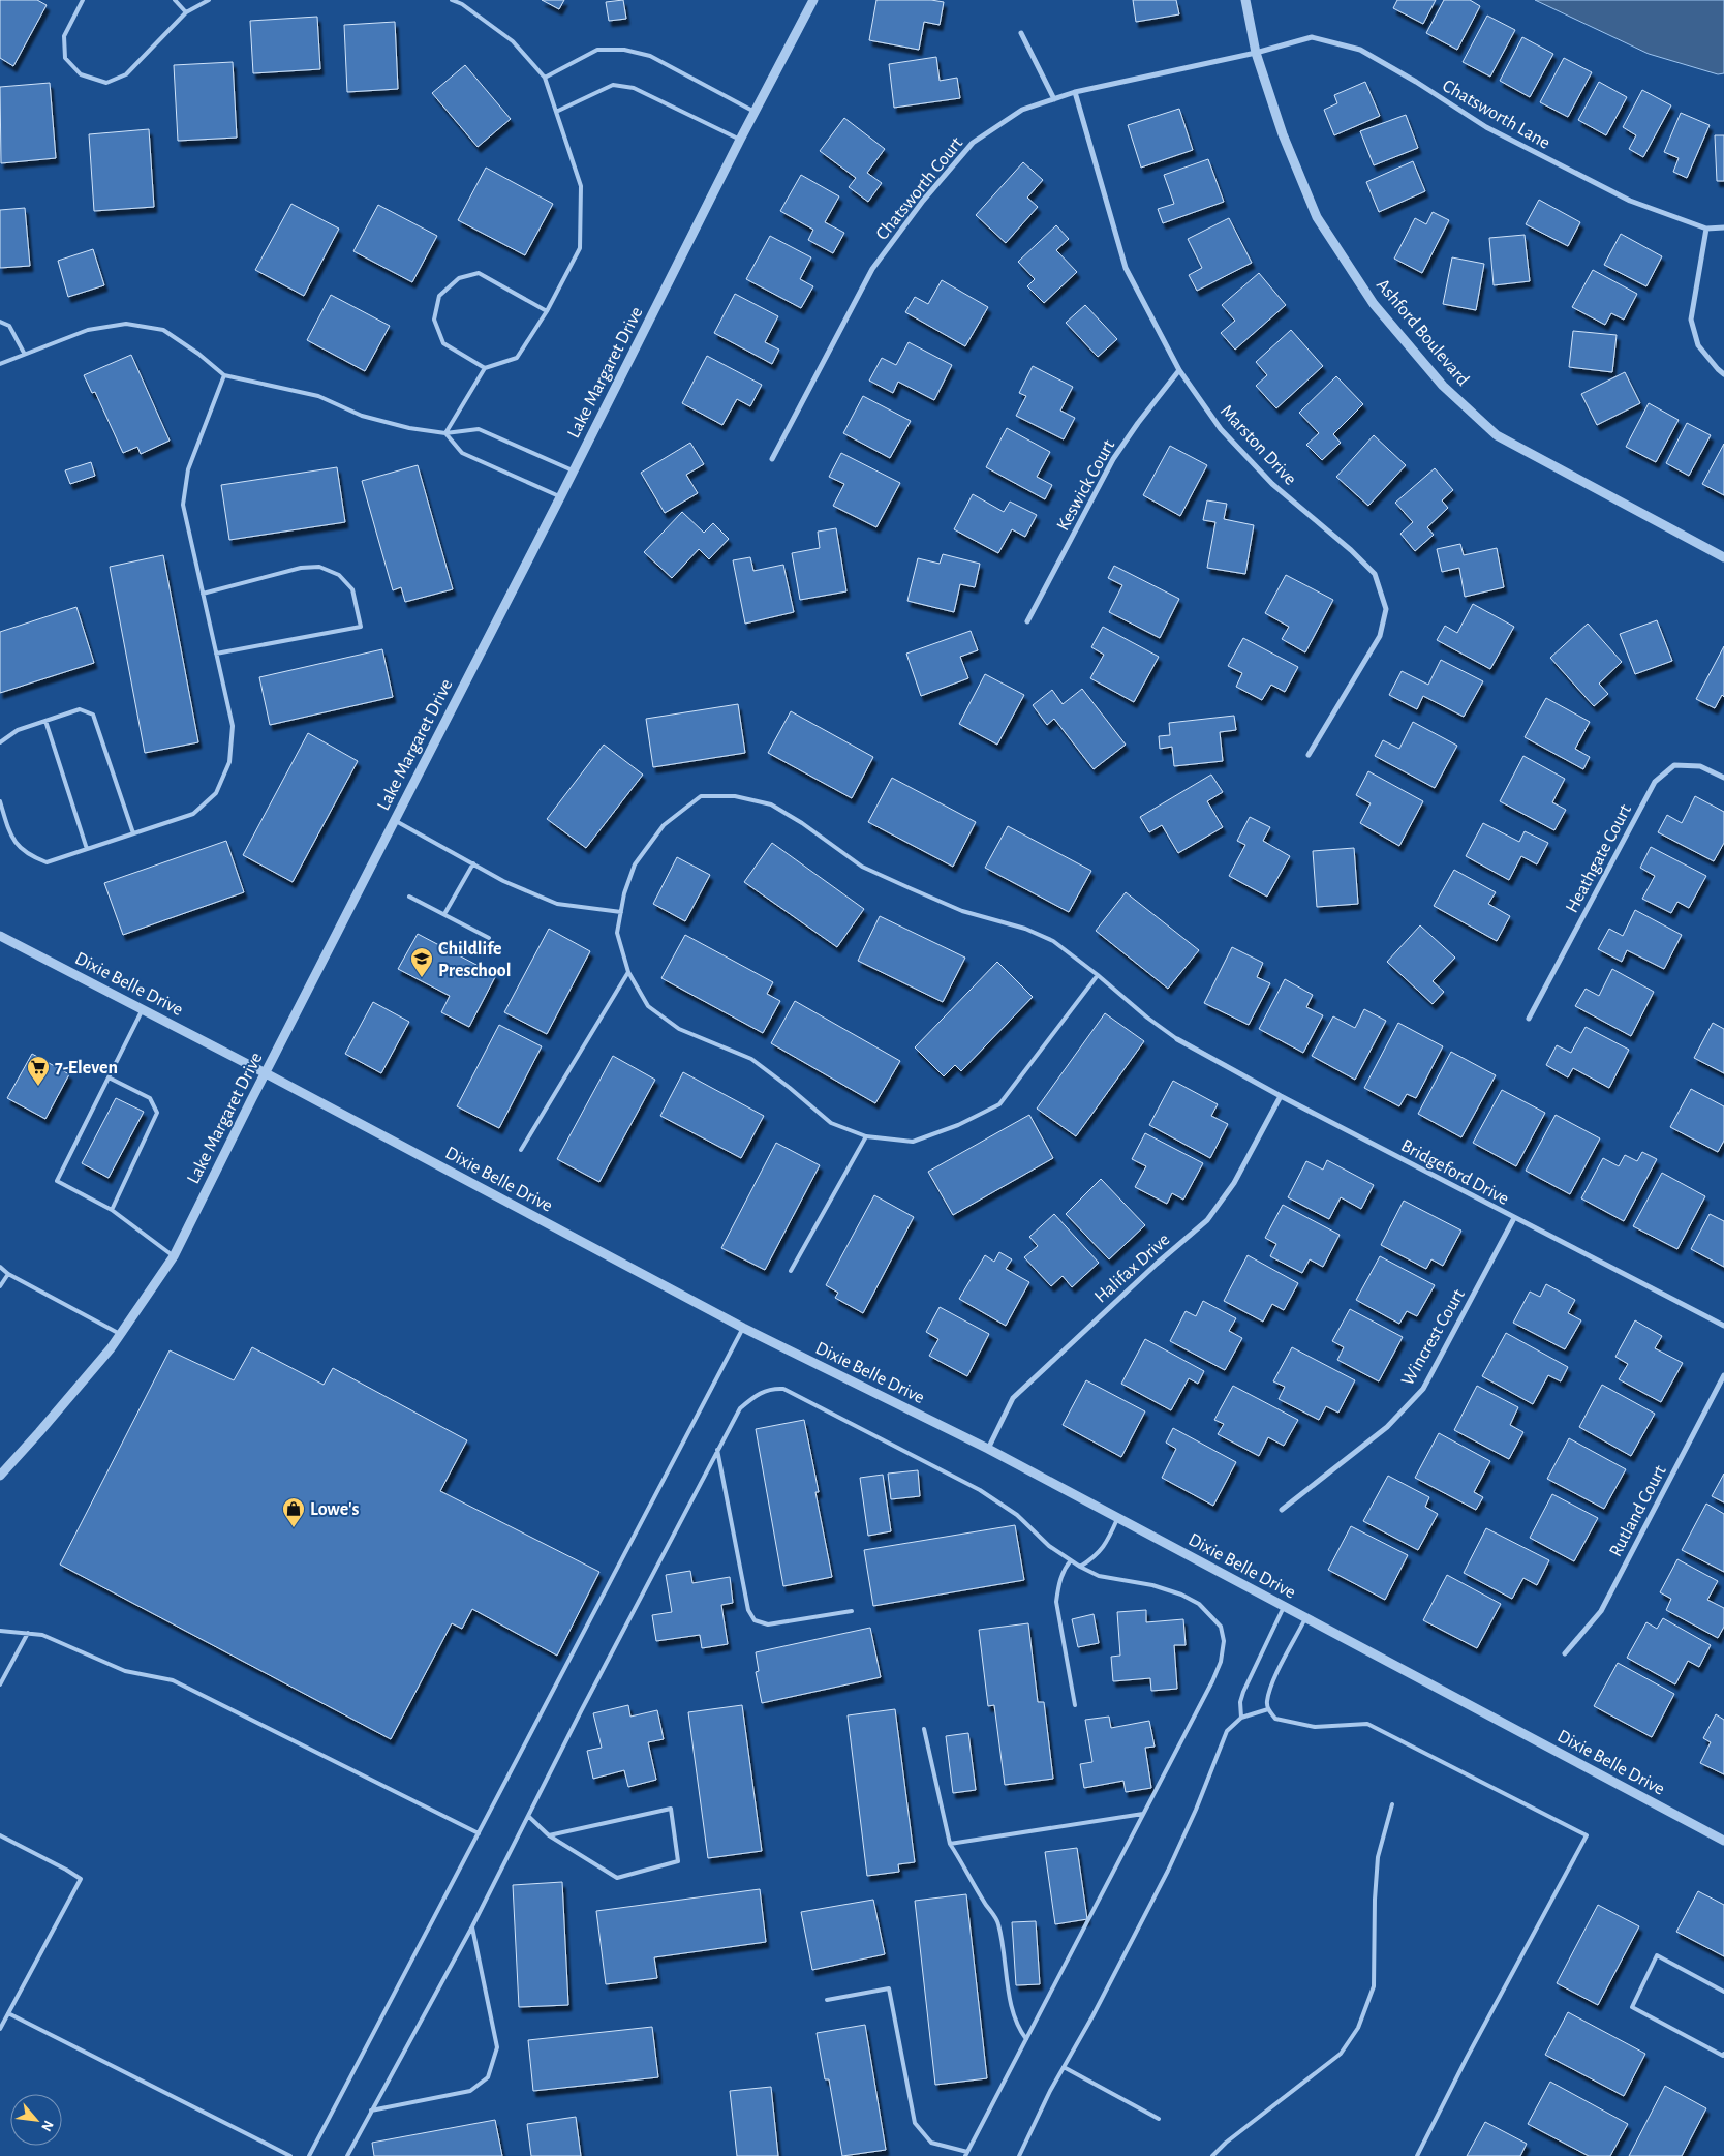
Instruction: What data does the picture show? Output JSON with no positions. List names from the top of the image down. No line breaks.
{"streets":{"street":["Chatsworth Lane","Chatsworth Court","Ashford Boulevard","Lake Margaret Drive","Marston Drive","Keswick Court","Heathgate Court","Dixie Belle Drive","Bridgeford Drive","Halifax Drive","Wincrest Court","Rutland Court"]},"crossings":[["Chatsworth Lane","Chatsworth Court"],["Chatsworth Lane","Ashford Boulevard"],["Chatsworth Court","Ashford Boulevard"],["Chatsworth Court","Marston Drive"],["Lake Margaret Drive","Dixie Belle Drive"],["Marston Drive","Keswick Court"],["Dixie Belle Drive","Halifax Drive"],["Bridgeford Drive","Halifax Drive"],["Bridgeford Drive","Wincrest Court"]],"places":{"school or university":["Childlife Preschool"],"supermarket":["7-Eleven"],"shop":["Lowe's"]},"north":"bottom right"}
